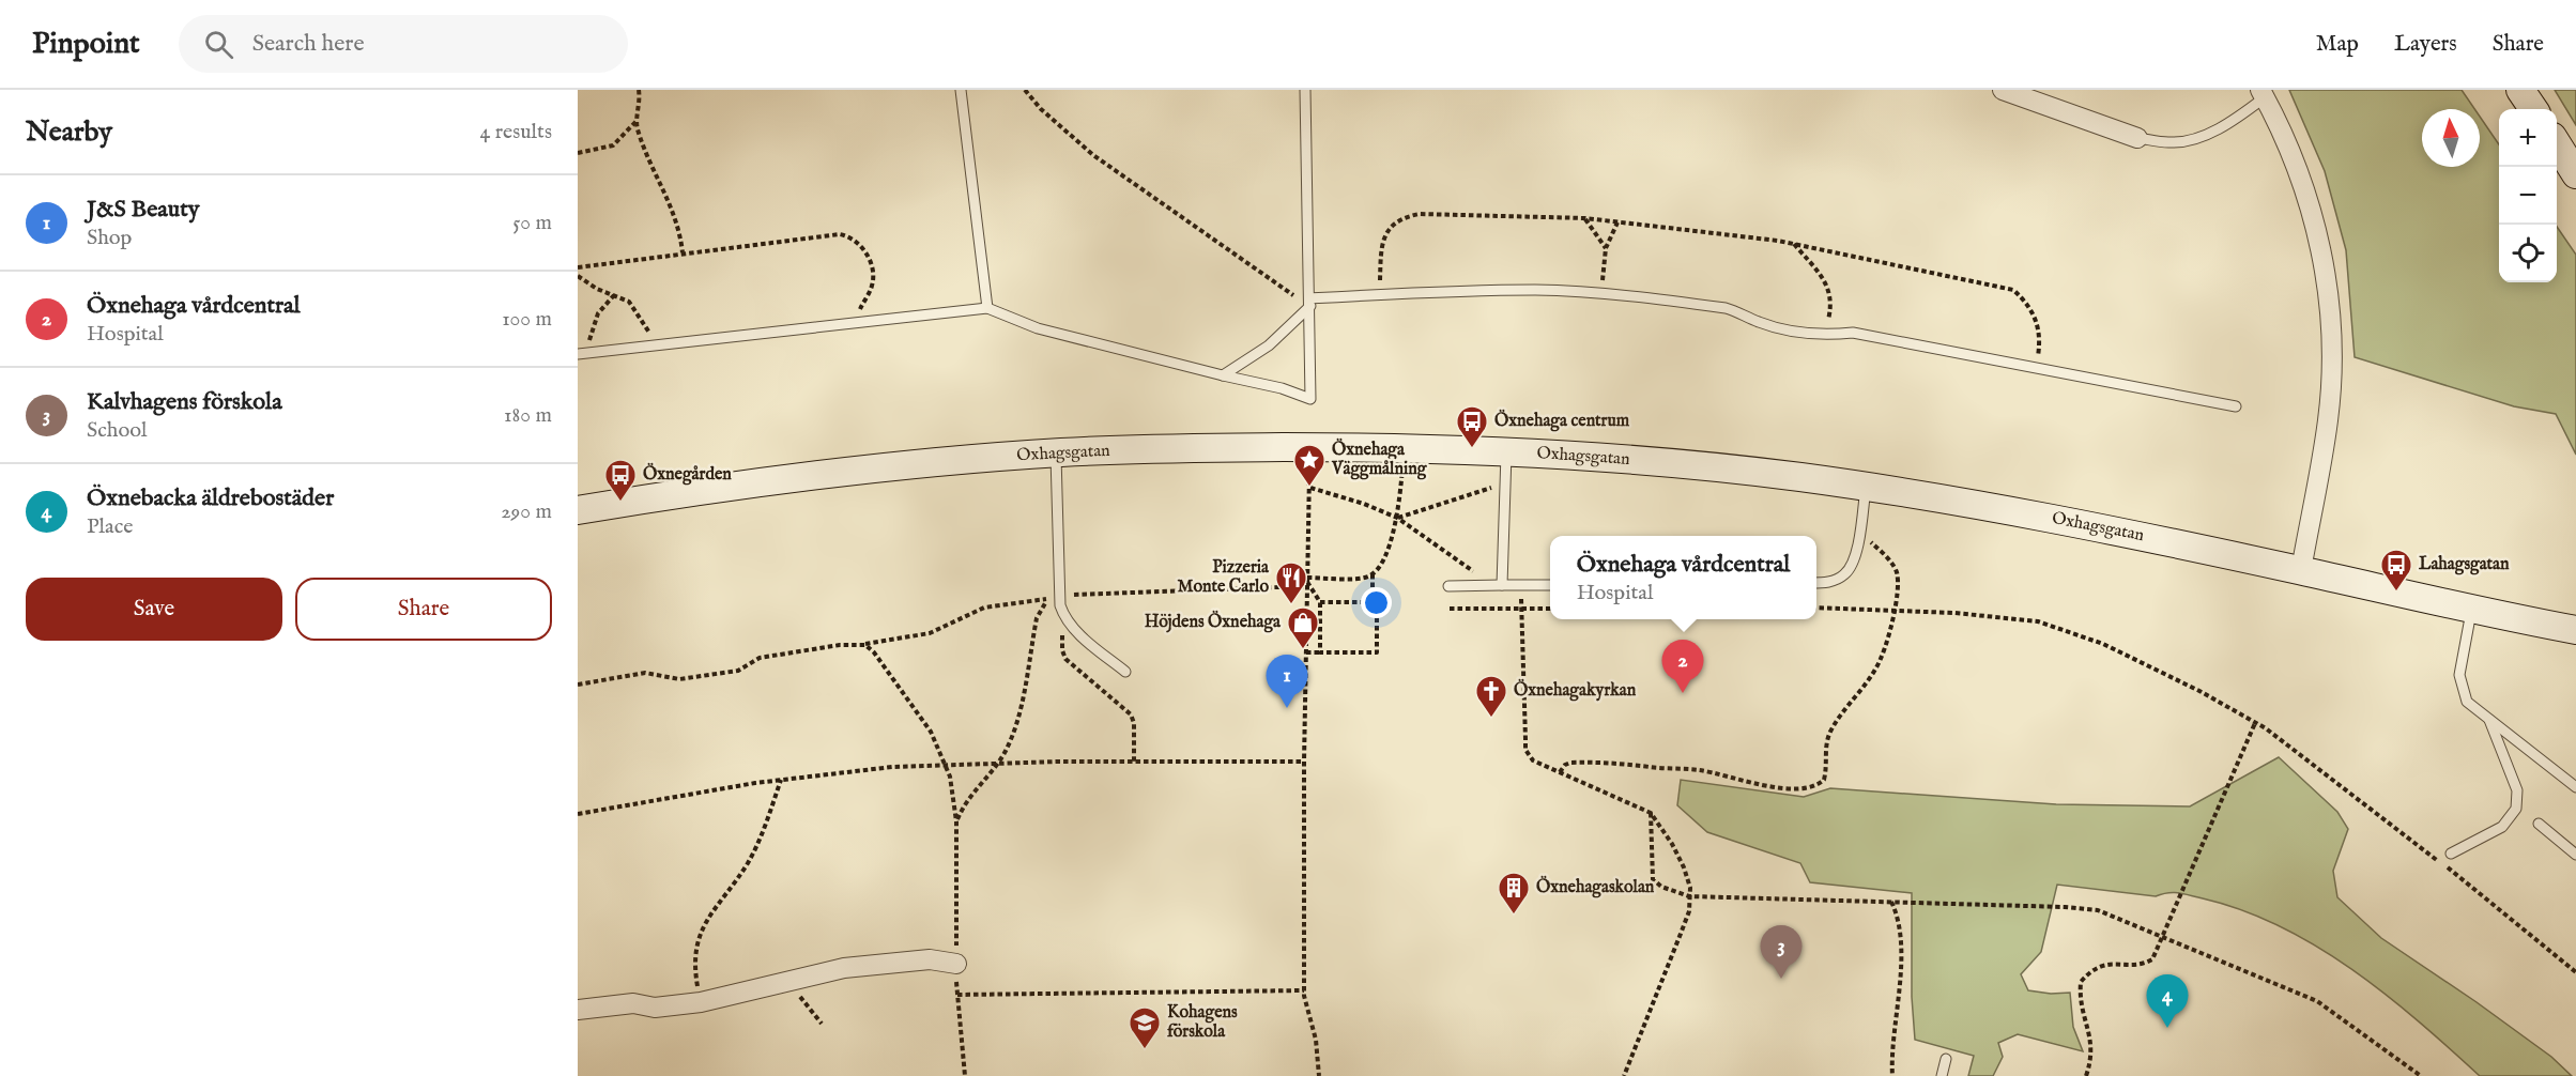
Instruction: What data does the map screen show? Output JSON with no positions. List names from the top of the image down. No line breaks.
{"streets":{"street":["Oxhagsgatan"]},"places":{"bus stop":["Öxnehaga centrum","Öxnegården","Lahagsgatan"],"place":["Öxnehaga Väggmålning"],"restaurant":["Pizzeria Monte Carlo"],"shop":["Höjdens Öxnehaga"],"church":["Öxnehagakyrkan"],"building":["Öxnehagaskolan"],"school or university":["Kohagens förskola"]},"north":"top","page":{"header":"Pinpoint","search":"Search here","nav":["Map","Layers","Share"],"heading":["Nearby","4 results"],"map_buttons":["+","−"],"list":[{"mark":"1","name":"J&S Beauty","note":"Shop","value":"50 m"},{"mark":"2","name":"Öxnehaga vårdcentral","note":"Hospital","value":"100 m"},{"mark":"3","name":"Kalvhagens förskola","note":"School","value":"180 m"},{"mark":"4","name":"Öxnebacka äldrebostäder","note":"Place","value":"290 m"}],"popup":["Öxnehaga vårdcentral","Hospital"],"buttons":["Save","Share"],"pins":["2","1","3","4"]}}
